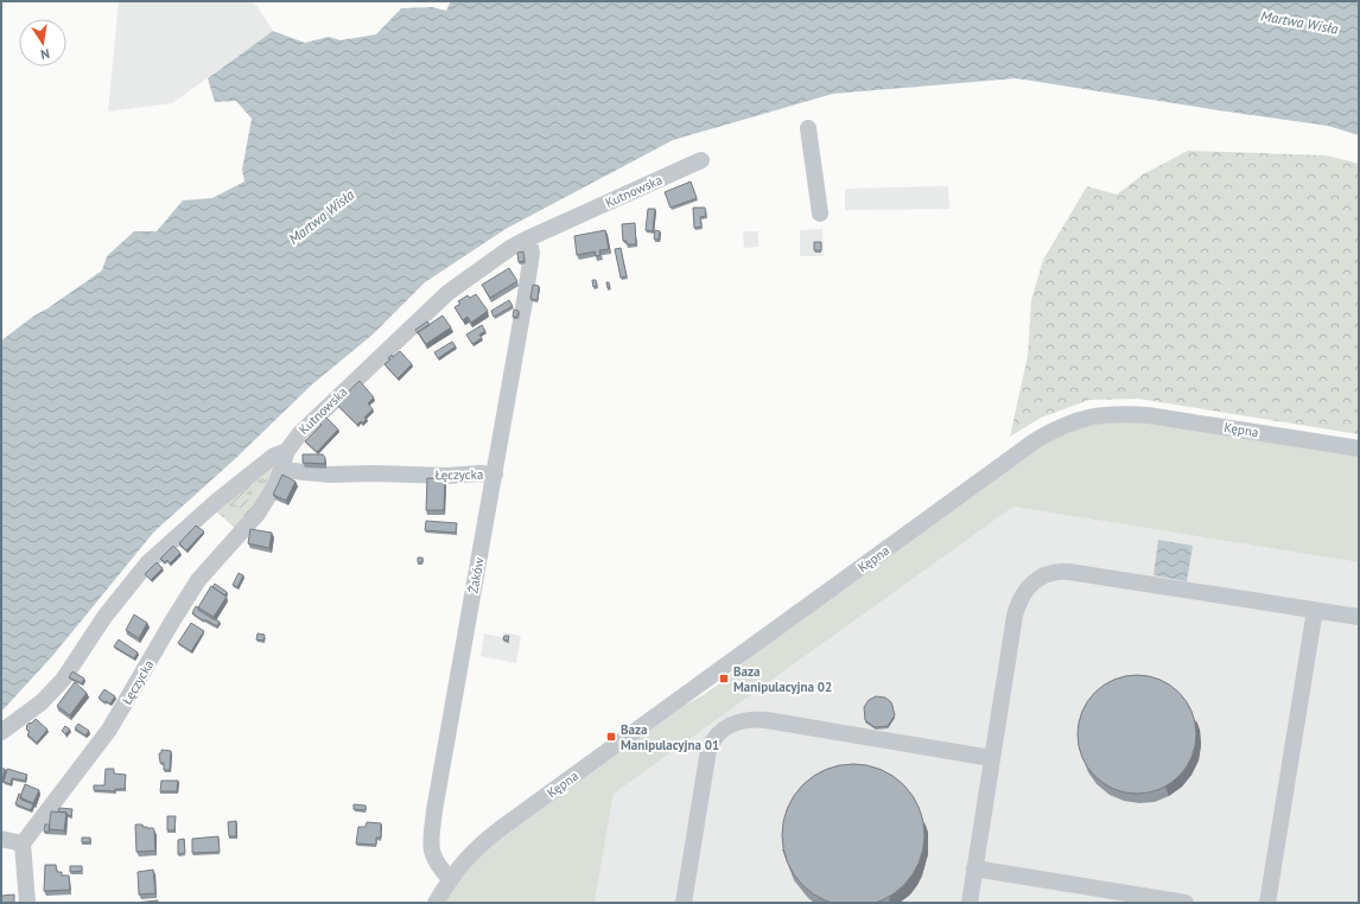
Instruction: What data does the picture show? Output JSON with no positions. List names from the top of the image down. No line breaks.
{"streets":{"street":["Kutnowska","Kępna","Łęczycka","Żaków"]},"crossings":[["Kutnowska","Łęczycka"],["Kutnowska","Żaków"],["Kępna","Żaków"],["Łęczycka","Żaków"]],"water":["Martwa Wisła"],"places":{"transit":["Baza Manipulacyjna 02","Baza Manipulacyjna 01"]},"north":"bottom"}
